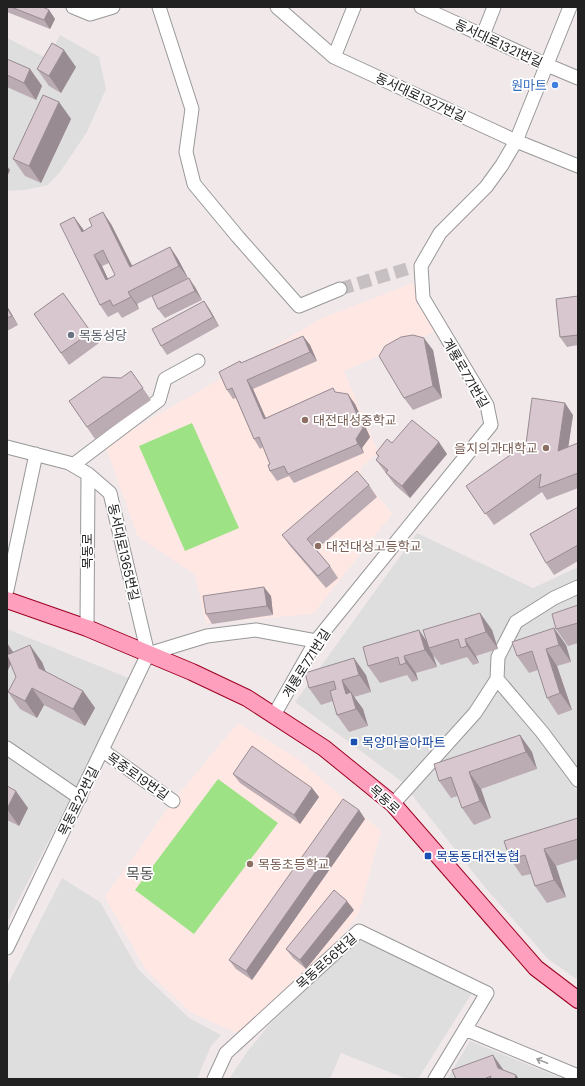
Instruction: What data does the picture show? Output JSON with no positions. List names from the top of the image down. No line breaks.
{"streets":{"main road":["목동로"],"street":["동서대로1321번길","동서대로1327번길","계룡로771번길","동서대로1365번길","목중로19번길","목동로22번길","목동로56번길"]},"crossings":[["동서대로1321번길","계룡로771번길"],["동서대로1327번길","계룡로771번길"],["계룡로771번길","목동로"],["목동로","동서대로1365번길"],["목동로","목동로22번길"],["동서대로1365번길","목동로22번길"],["목중로19번길","목동로22번길"]],"districts":["목동"],"places":{"other":["원마트","목동성당","대전대성중학교","을지의과대학교","대전대성고등학교","목동초등학교"],"transit":["목양마을아파트","목동동대전농협"]}}
